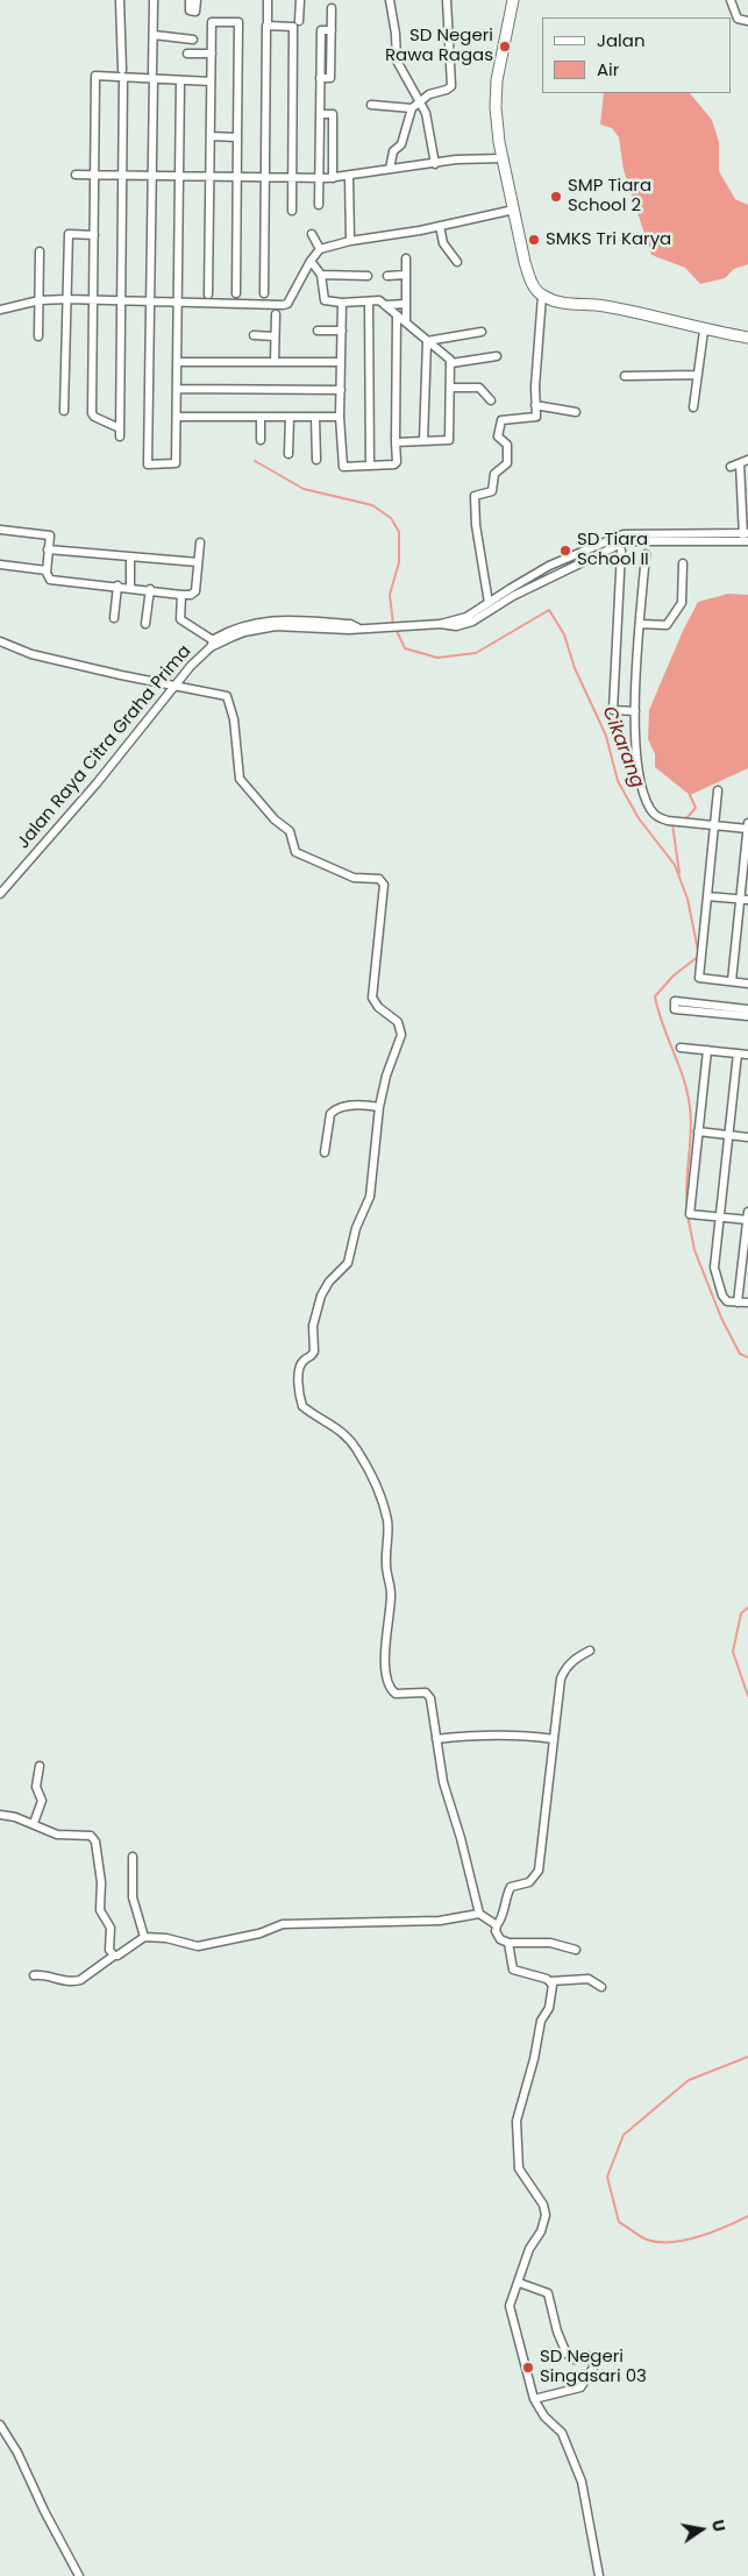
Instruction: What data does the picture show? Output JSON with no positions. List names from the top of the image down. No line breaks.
{"streets":{"street":["Jalan Raya Citra Graha Prima"]},"water":["Cikarang"],"places":["SD Negeri Rawa Ragas","SMP Tiara School 2","SMKS Tri Karya","SD Tiara School II","SD Negeri Singasari 03"],"legend":["Jalan","Air"],"north":"right"}
